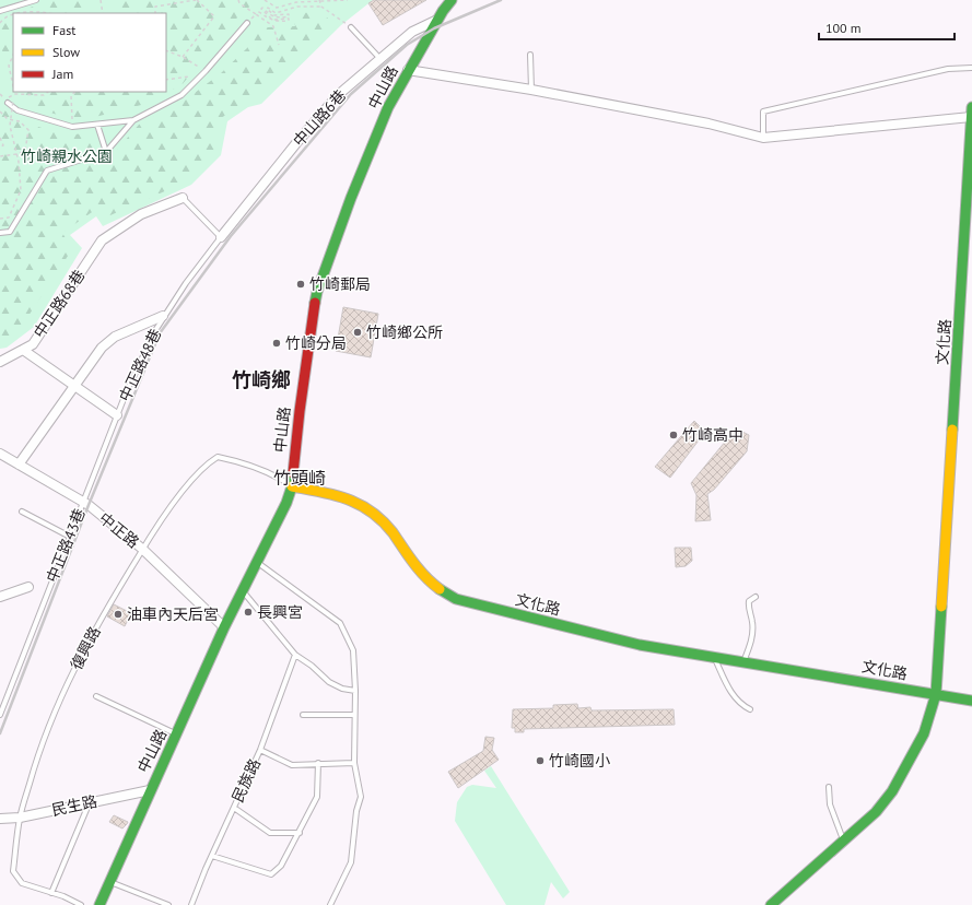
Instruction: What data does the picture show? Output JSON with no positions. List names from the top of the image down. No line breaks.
{"streets":{"street":["中山路","中山路6巷","中正路68巷","文化路","中正路48巷","中正路","民生路"],"lane":["中正路43巷","復興路","民族路"]},"crossings":[["中山路","中山路6巷"],["中山路","文化路"],["中山路","中正路"],["中山路","復興路"],["中山路","民生路"],["中山路6巷","中正路48巷"],["中正路68巷","中正路48巷"],["文化路","復興路"],["中正路48巷","中正路"],["中正路48巷","中正路43巷"],["中正路","中正路43巷"],["中正路","復興路"],["復興路","民生路"]],"districts":["竹崎鄉","竹頭崎"],"parks":["竹崎親水公園"],"places":["竹崎郵局","竹崎鄉公所","竹崎分局","竹崎高中","長興宮","油車內天后宮","竹崎國小"],"legend":["Fast","Slow","Jam"],"scale_bar":"100 m"}
